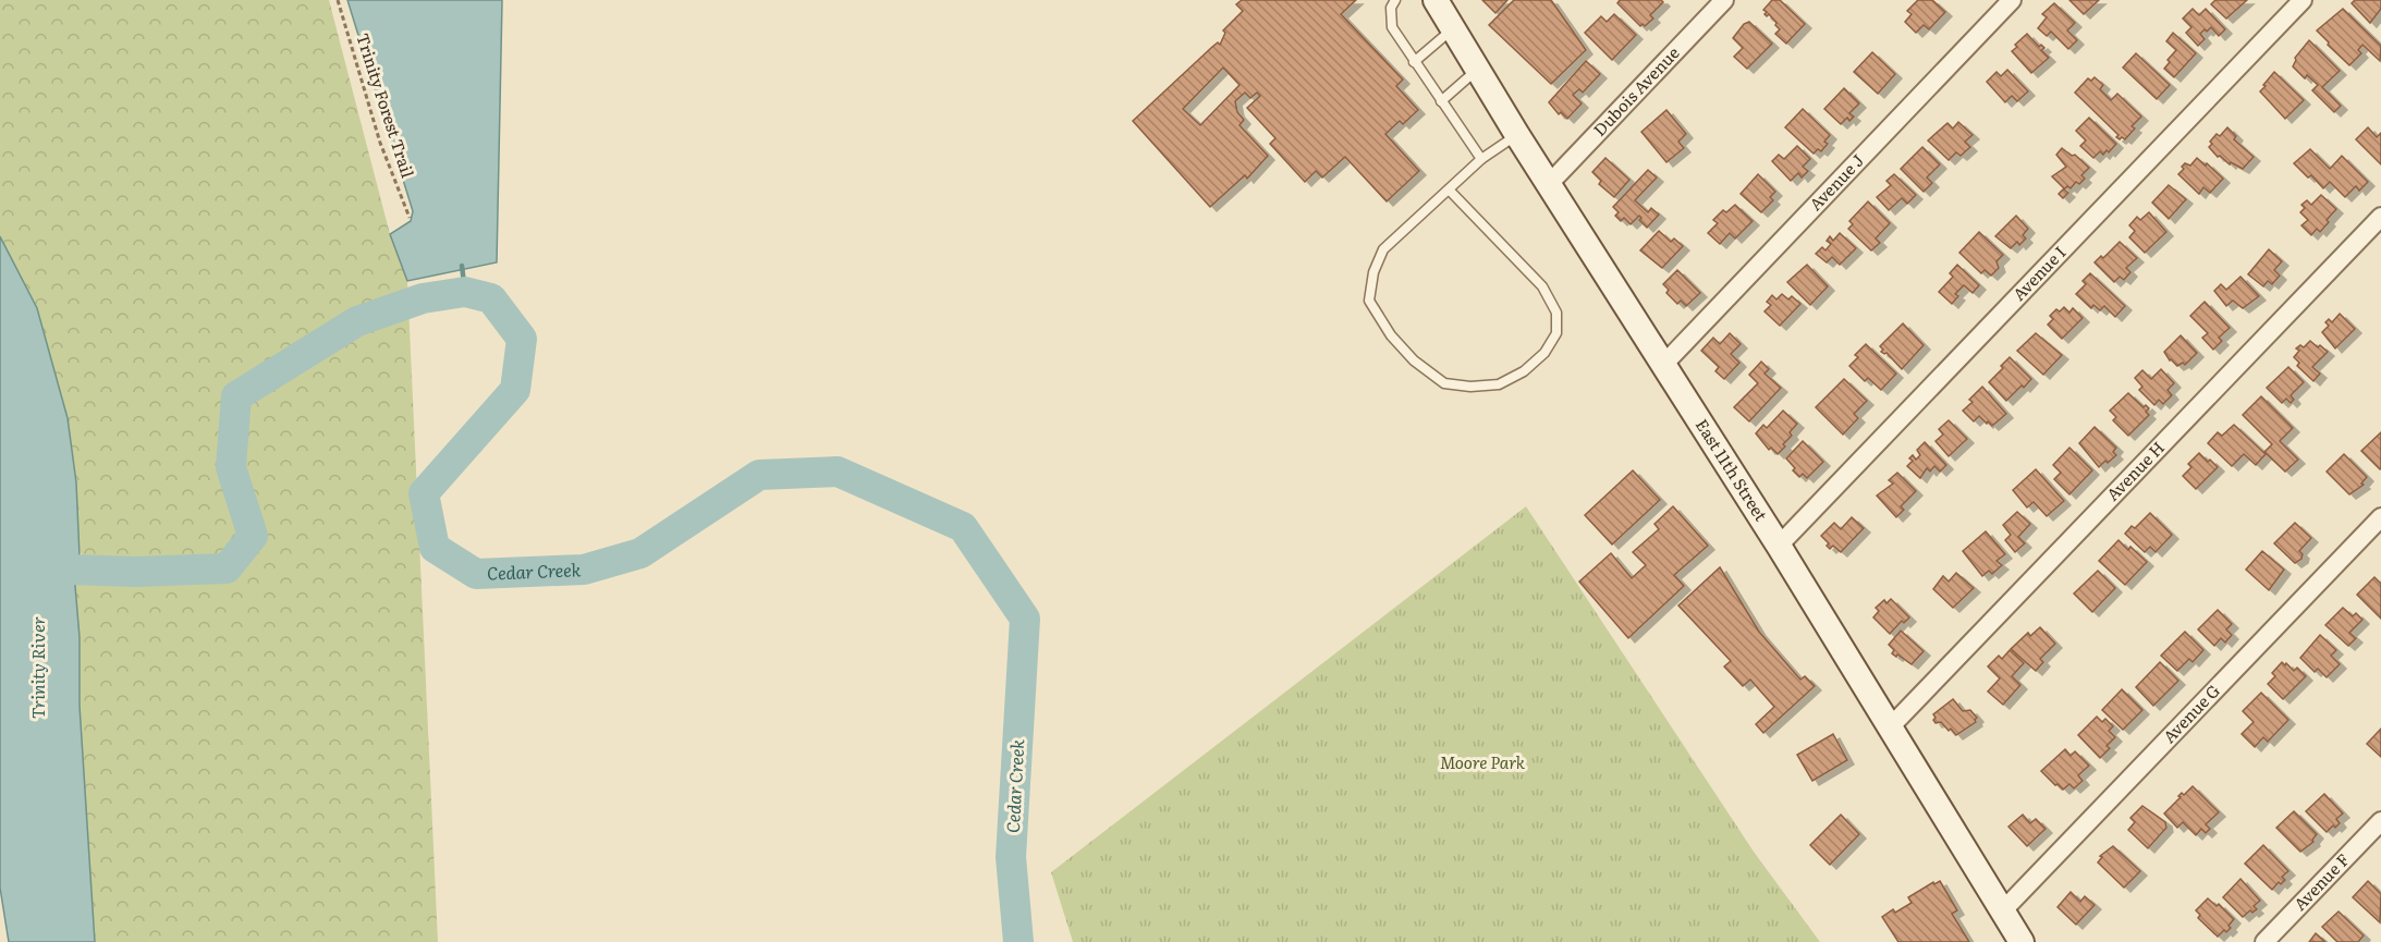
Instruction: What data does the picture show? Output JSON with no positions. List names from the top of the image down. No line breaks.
{"streets":{"street":["Dubois Avenue","Avenue J","Avenue I","East 11th Street","Avenue H","Avenue G","Avenue F"],"path":["Trinity Forest Trail"]},"crossings":[["Dubois Avenue","East 11th Street"],["Avenue J","East 11th Street"],["Avenue I","East 11th Street"],["East 11th Street","Avenue H"],["East 11th Street","Avenue G"]],"water":["Cedar Creek","Trinity River"],"parks":["Moore Park"]}
